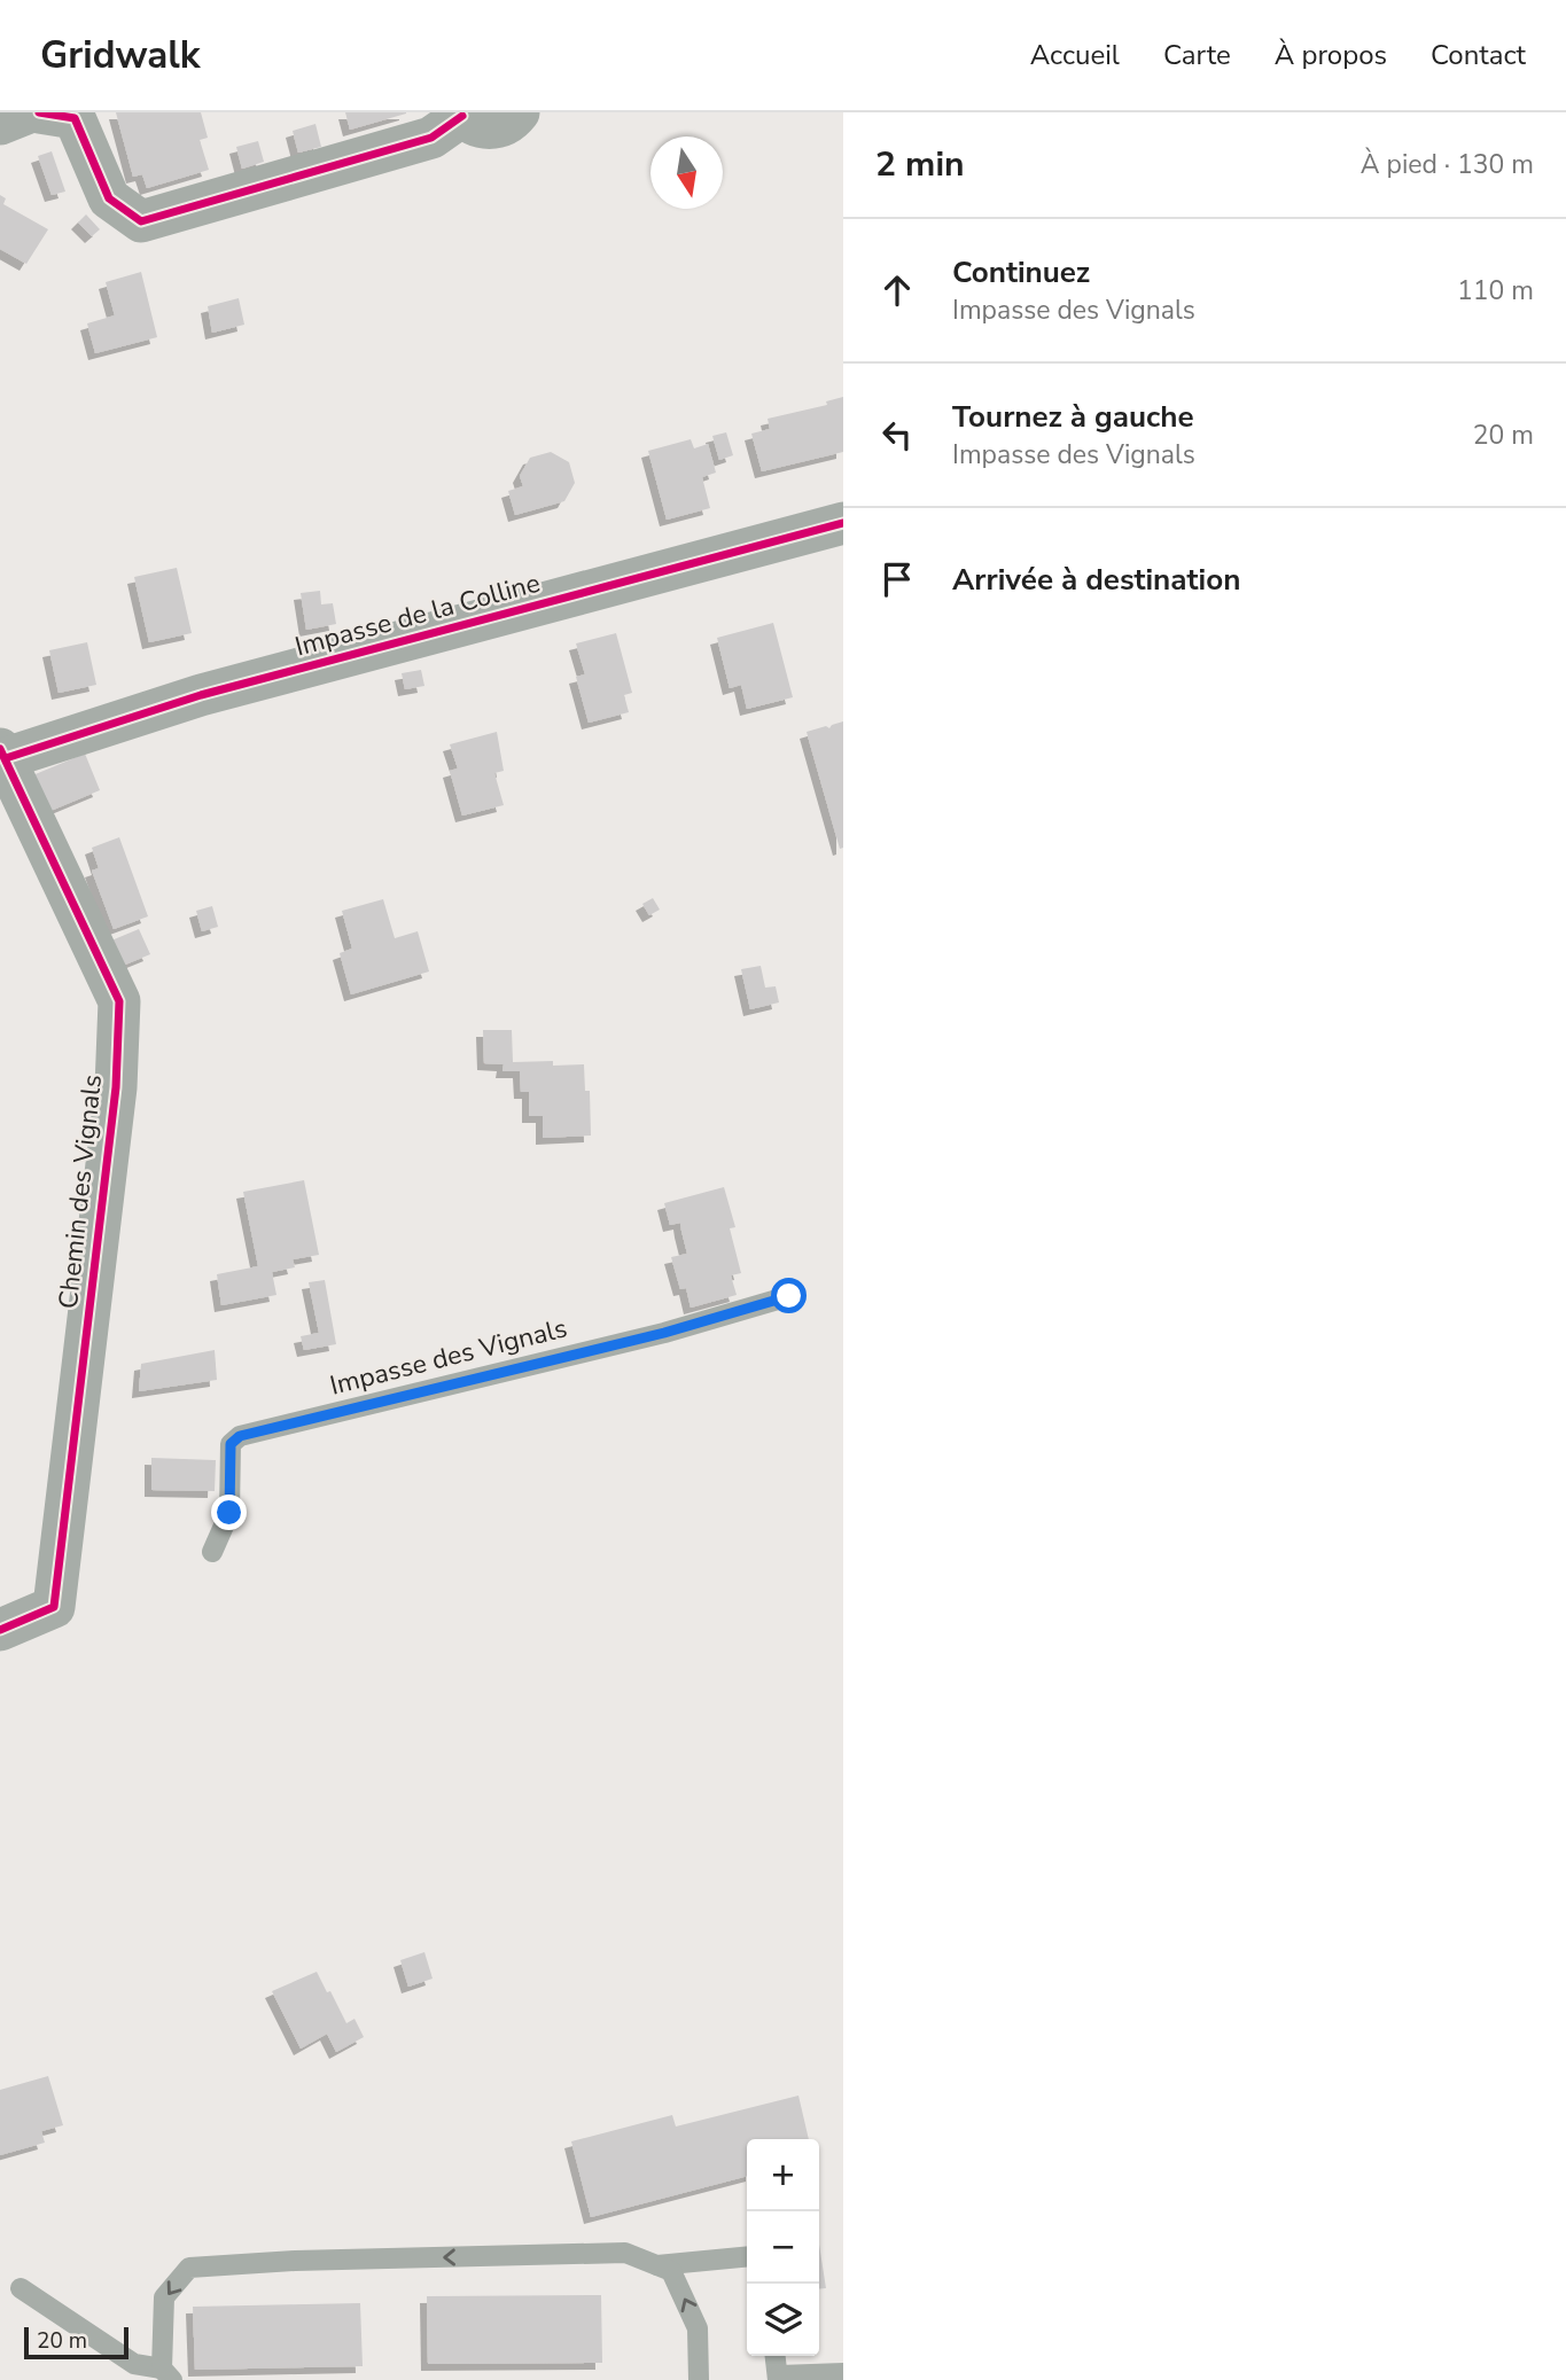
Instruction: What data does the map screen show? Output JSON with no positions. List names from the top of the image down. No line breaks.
{"streets":{"street":["Impasse de la Colline","Chemin des Vignals"],"lane":["Impasse des Vignals"]},"crossings":[["Impasse de la Colline","Chemin des Vignals"]],"scale_bar":"20 m","north":"bottom","page":{"header":"Gridwalk","nav":["Accueil","Carte","À propos","Contact"],"heading":["2 min","À pied · 130 m"],"list":[["Continuez","Impasse des Vignals","110 m"],["Tournez à gauche","Impasse des Vignals","20 m"],"Arrivée à destination"],"map_buttons":["+","−"],"scale":"20 m"}}
